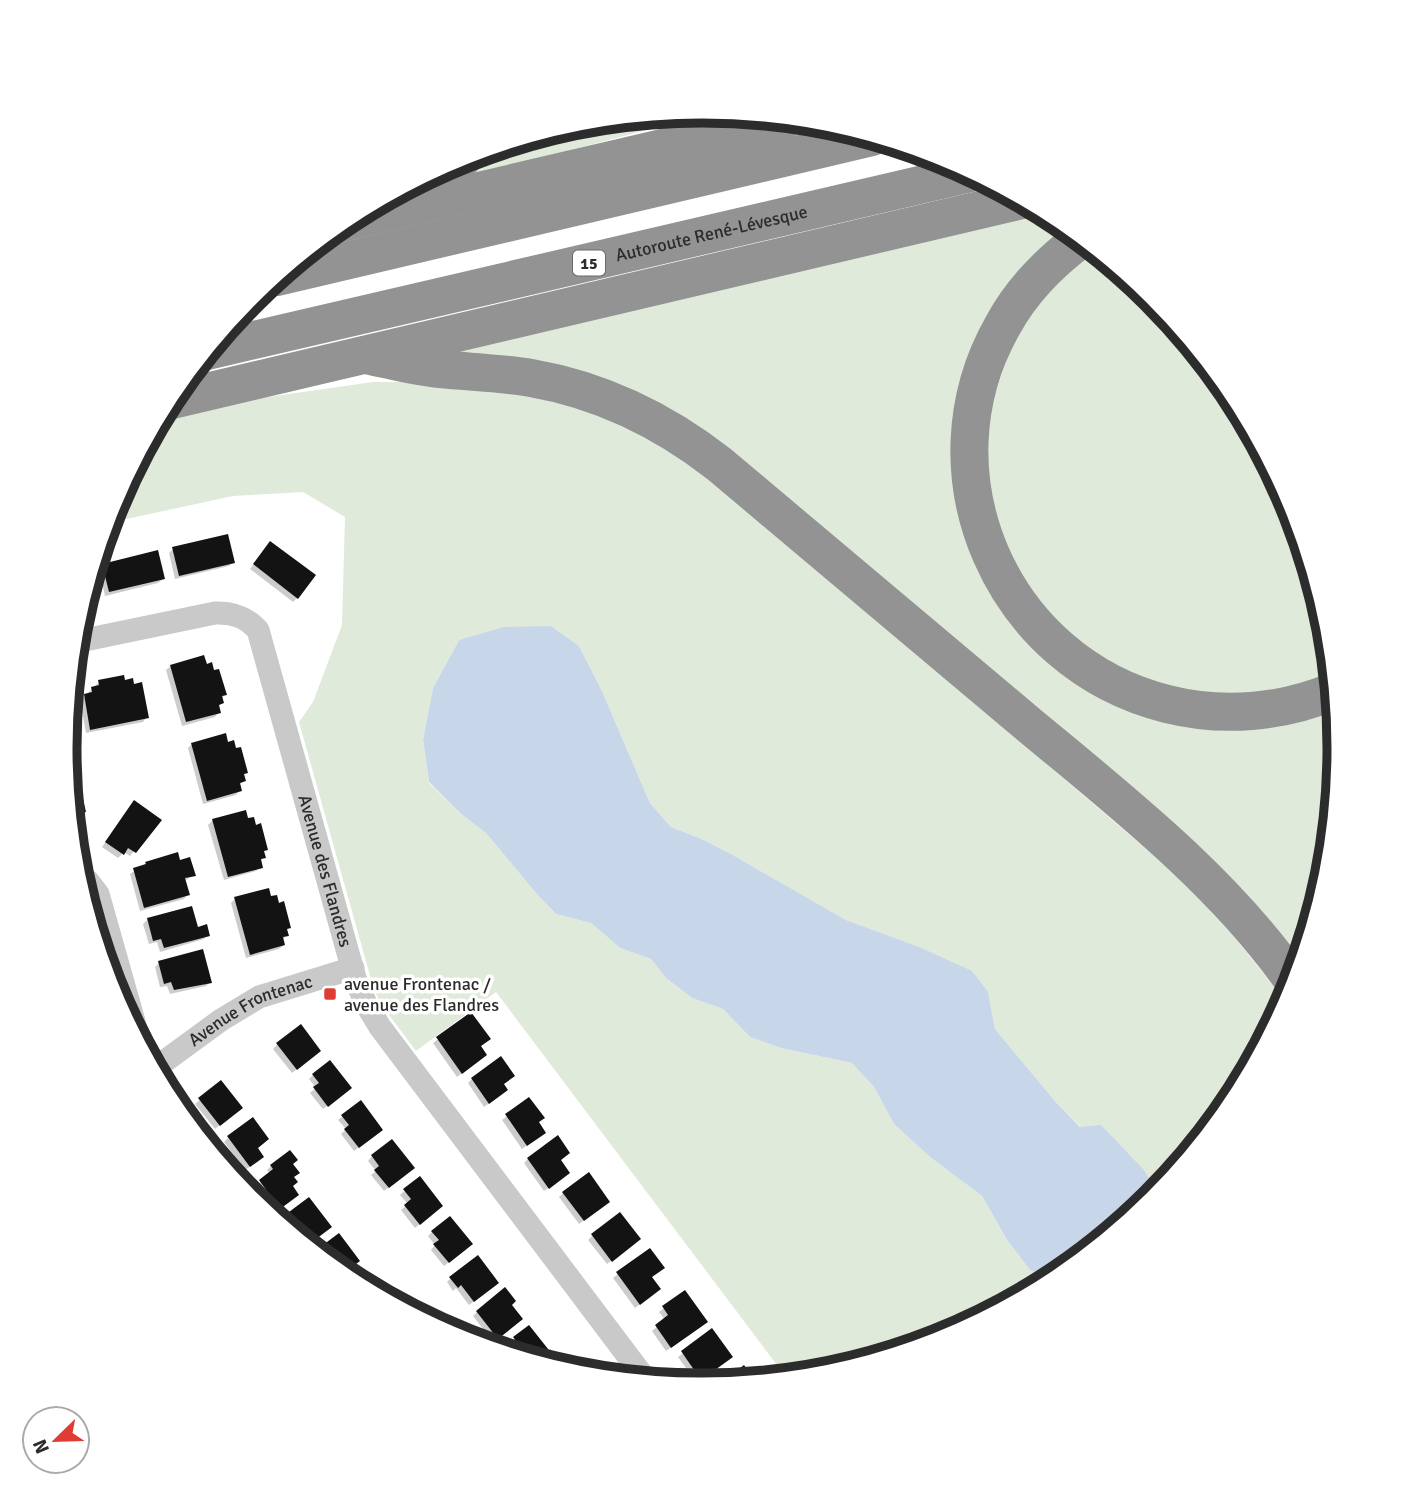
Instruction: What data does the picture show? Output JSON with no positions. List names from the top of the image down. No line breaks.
{"streets":{"highway":["Autoroute René-Lévesque","15"],"street":["Avenue des Flandres","Avenue Frontenac"]},"crossings":[["Avenue des Flandres","Avenue Frontenac"]],"places":{"transit":["avenue Frontenac / avenue des Flandres"]},"north":"bottom left"}
